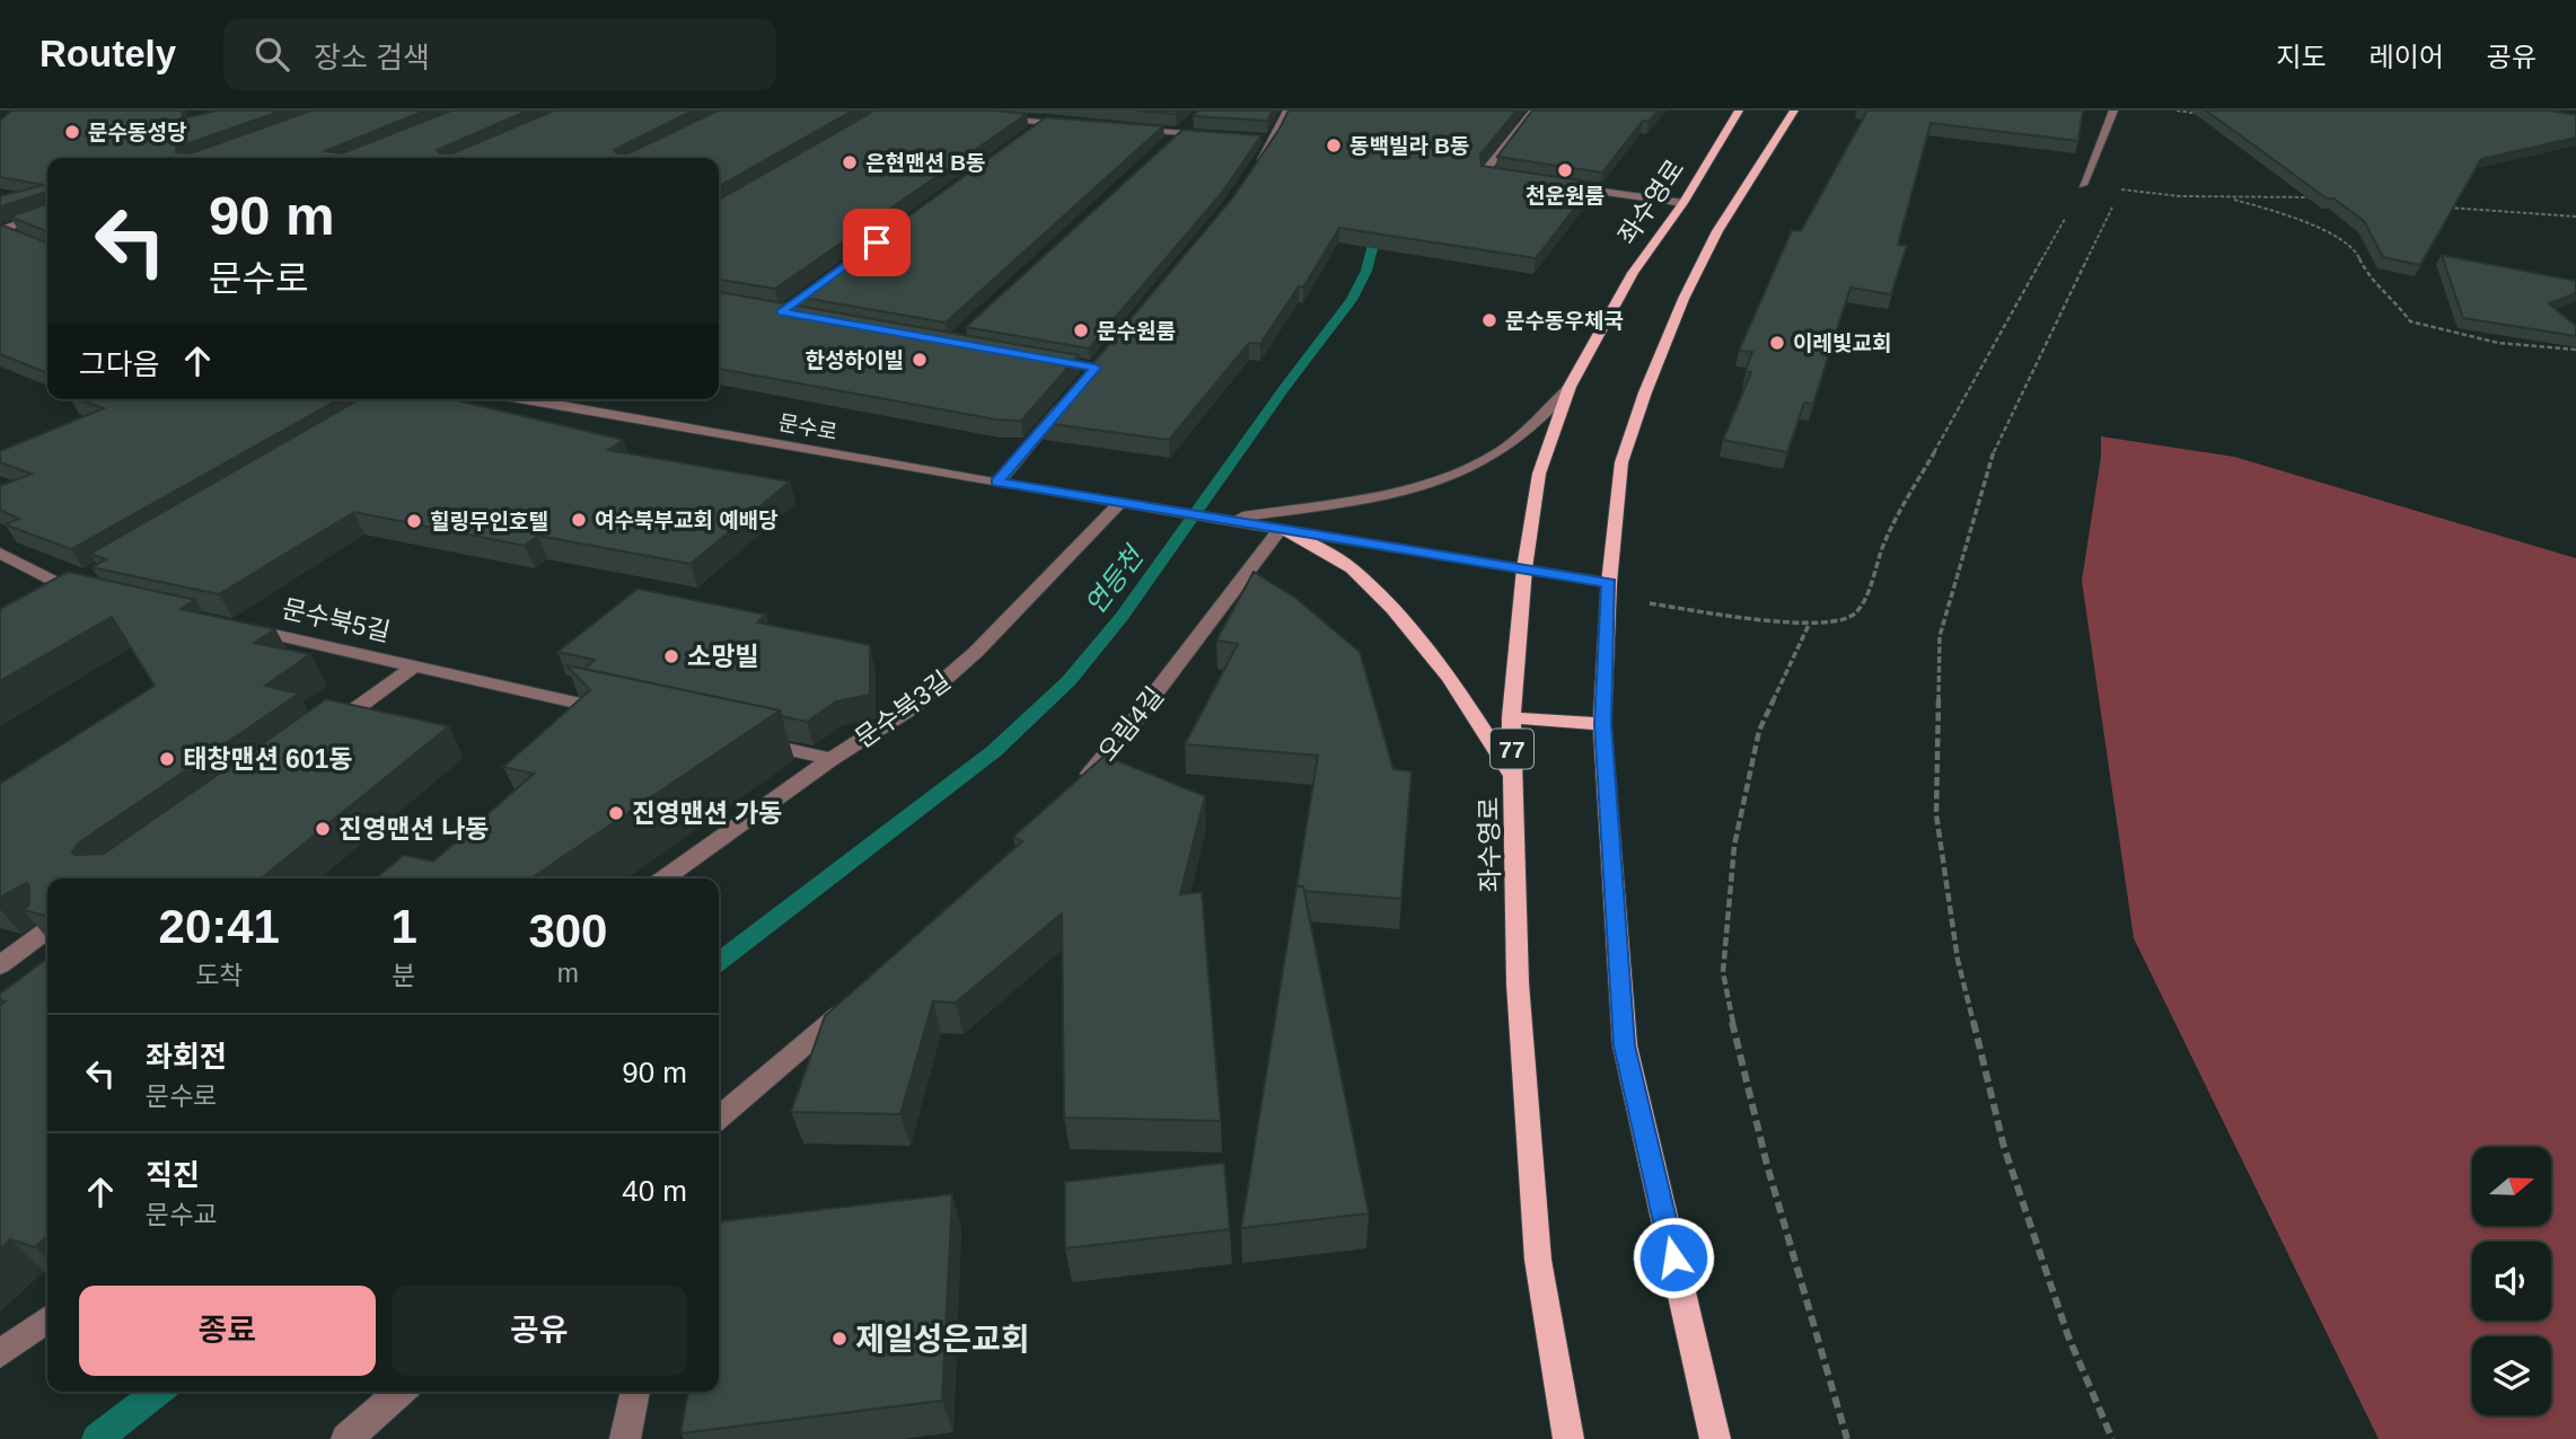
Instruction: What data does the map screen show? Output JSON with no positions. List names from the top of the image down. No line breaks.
{"streets":{"main road":["좌수영로","77"],"street":["문수로","문수북5길","문수북3길","오림4길"]},"crossings":[["문수로","문수북3길"],["문수로","오림4길"]],"water":["연등천"],"places":["문수동성당","동백빌라 B동","은현맨션 B동","천운원룸","문수동우체국","문수원룸","이레빛교회","한성하이빌","여수북부교회 예배당","힐링무인호텔","소망빌","태창맨션 601동","진영맨션 가동","진영맨션 나동","제일성은교회"],"north":"right","page":{"header":"Routely","search":"장소 검색","nav":["지도","레이어","공유"],"turn":["90 m","문수로"],"then":"그다음","eta":["20:41","도착","1","분","300","m"],"list":[{"name":"좌회전","note":"문수로","value":"90 m"},{"name":"직진","note":"문수교","value":"40 m"}],"buttons":["종료","공유"]}}
